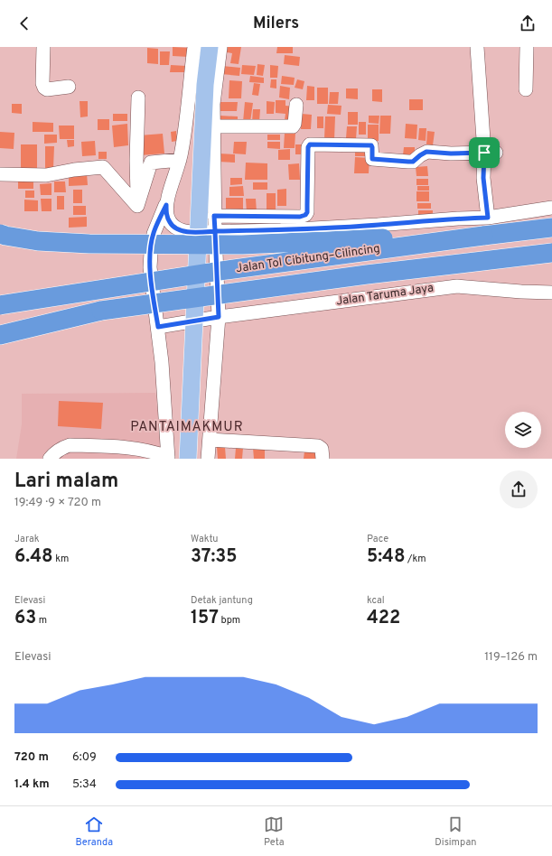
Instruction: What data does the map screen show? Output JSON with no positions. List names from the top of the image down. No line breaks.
{"streets":{"highway":["Jalan Tol Cibitung–Cilincing"],"street":["Jalan Taruma Jaya"]},"districts":["PANTAIMAKMUR"],"page":{"header":"Milers","heading":["Lari malam","19:49 · 9 × 720 m"],"stats":[["Jarak","6.48 km"],["Waktu","37:35"],["Pace","5:48 /km"],["Elevasi","63 m"],["Detak jantung","157 bpm"],["kcal","422"]],"chart":["Elevasi","119–126 m"],"list":[{"name":"720 m","note":"6:09"},{"name":"1.4 km","note":"5:34"}],"tabs":["Beranda","Peta","Disimpan"]}}
